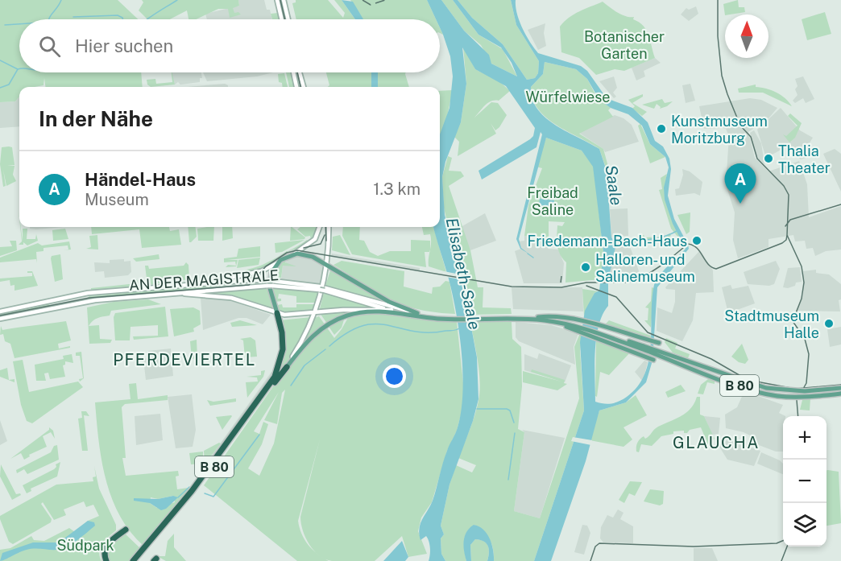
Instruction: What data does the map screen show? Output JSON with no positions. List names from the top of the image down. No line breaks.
{"streets":{"highway":["B 80"],"main road":["AN DER MAGISTRALE"]},"crossings":[["AN DER MAGISTRALE","B 80"]],"districts":["PFERDEVIERTEL","GLAUCHA"],"water":["Saale","Elisabeth-Saale"],"parks":["Botanischer Garten","Würfelwiese","Freibad Saline","Südpark"],"places":["Kunstmuseum Moritzburg","Thalia Theater","Friedemann-Bach-Haus","Halloren- und Salinemuseum","Stadtmuseum Halle"],"north":"top","page":{"search":"Hier suchen","heading":"In der Nähe","list":[{"mark":"A","name":"Händel-Haus","note":"Museum","value":"1.3 km"}],"pins":"A","map_buttons":["+","−"]}}
